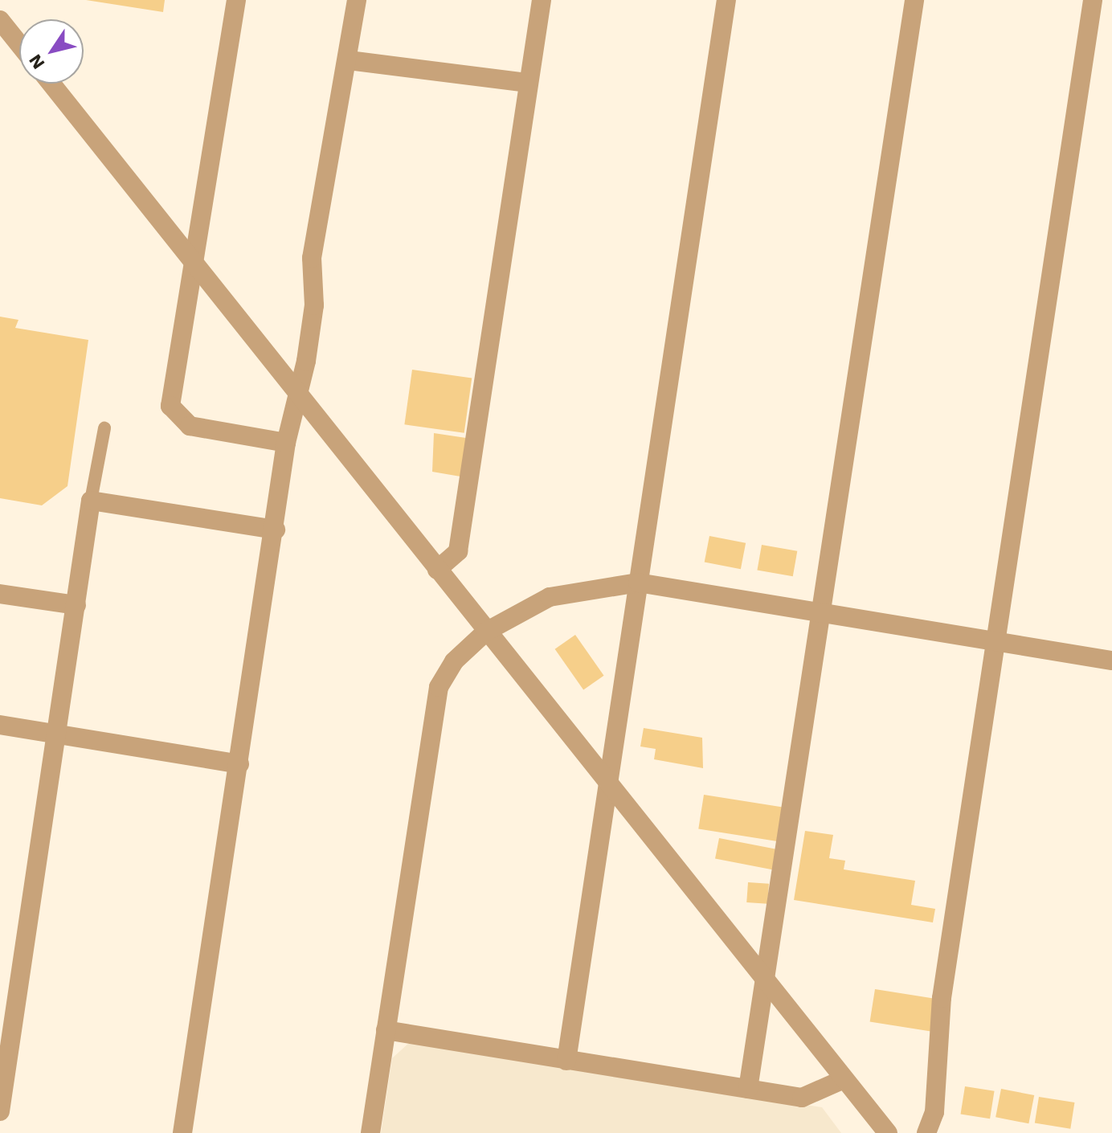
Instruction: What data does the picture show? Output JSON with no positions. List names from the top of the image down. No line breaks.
{"north":"bottom left"}
